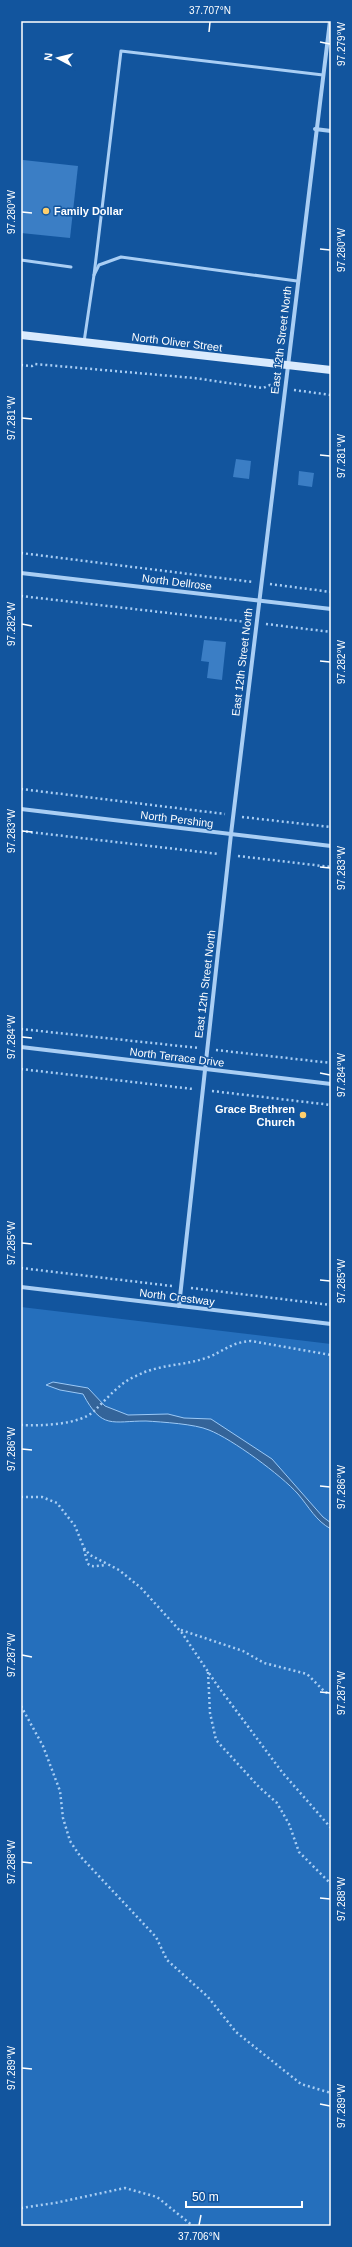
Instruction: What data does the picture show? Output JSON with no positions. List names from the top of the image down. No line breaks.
{"streets":{"main road":["North Oliver Street"],"street":["East 12th Street North","North Dellrose","North Pershing","North Terrace Drive","North Crestway"]},"crossings":[["East 12th Street North","North Oliver Street"],["East 12th Street North","North Dellrose"],["East 12th Street North","North Pershing"],["East 12th Street North","North Terrace Drive"],["East 12th Street North","North Crestway"]],"places":["Family Dollar","Grace Brethren Church"],"scale_bar":"50 m","north":"left","coordinates":["37.707°N","97.279°W","97.280°W","97.281°W","97.282°W","97.283°W","97.284°W","97.285°W","97.286°W","97.287°W","97.288°W","97.289°W","37.706°N"]}
